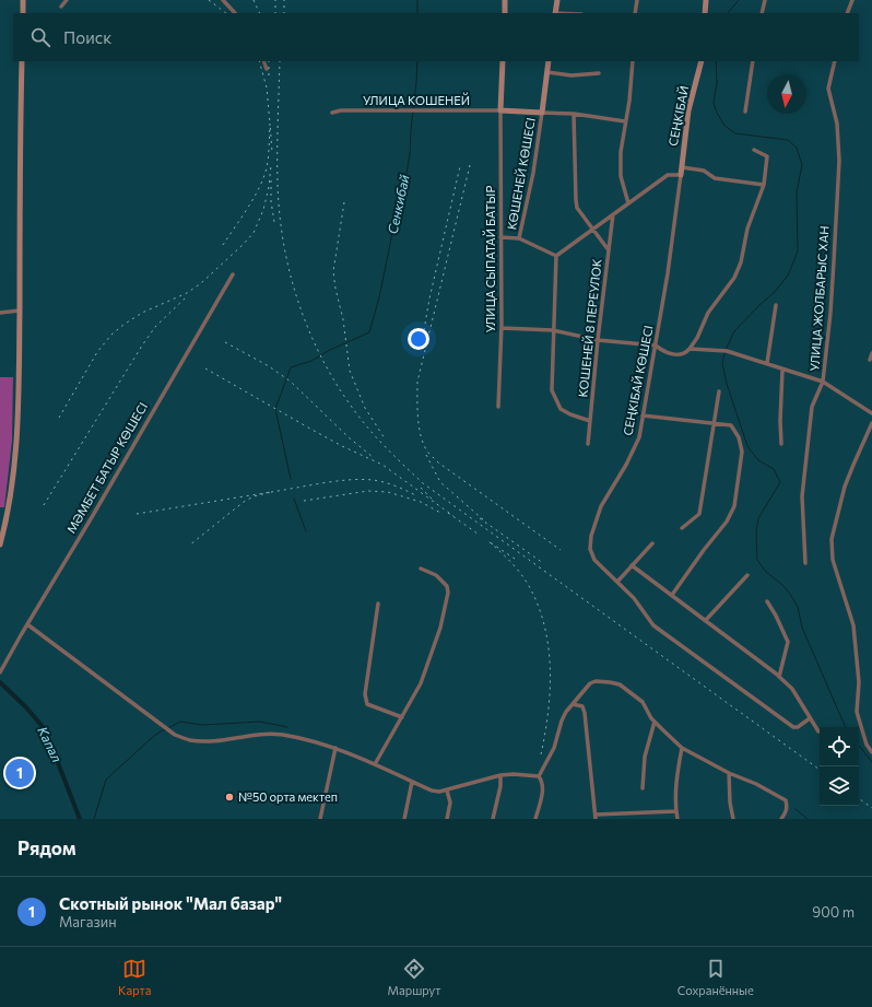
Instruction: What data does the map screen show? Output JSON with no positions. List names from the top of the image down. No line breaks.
{"streets":{"main road":["СЕҢКІБАЙ"],"street":["УЛИЦА КОШЕНЕЙ","КӨШЕНЕЙ КӨШЕСІ","УЛИЦА СЫПАТАЙ БАТЫР","УЛИЦА ЖОЛБАРЫС ХАН","КОШЕНЕЙ 8 ПЕРЕУЛОК","СЕҢКІБАЙ КӨШЕСІ","МӘМБЕТ БАТЫР КӨШЕСІ"]},"crossings":[["УЛИЦА КОШЕНЕЙ","УЛИЦА СЫПАТАЙ БАТЫР"],["СЕҢКІБАЙ","СЕҢКІБАЙ КӨШЕСІ"]],"water":["Сенкибай","Капал"],"places":["№50 орта мектеп"],"north":"bottom","page":{"search":"Поиск","pins":"1","heading":"Рядом","list":[{"mark":"1","name":"Скотный рынок \"Мал базар\"","note":"Магазин","value":"900 m"}],"nav":["Карта","Маршрут","Сохранённые"]}}
